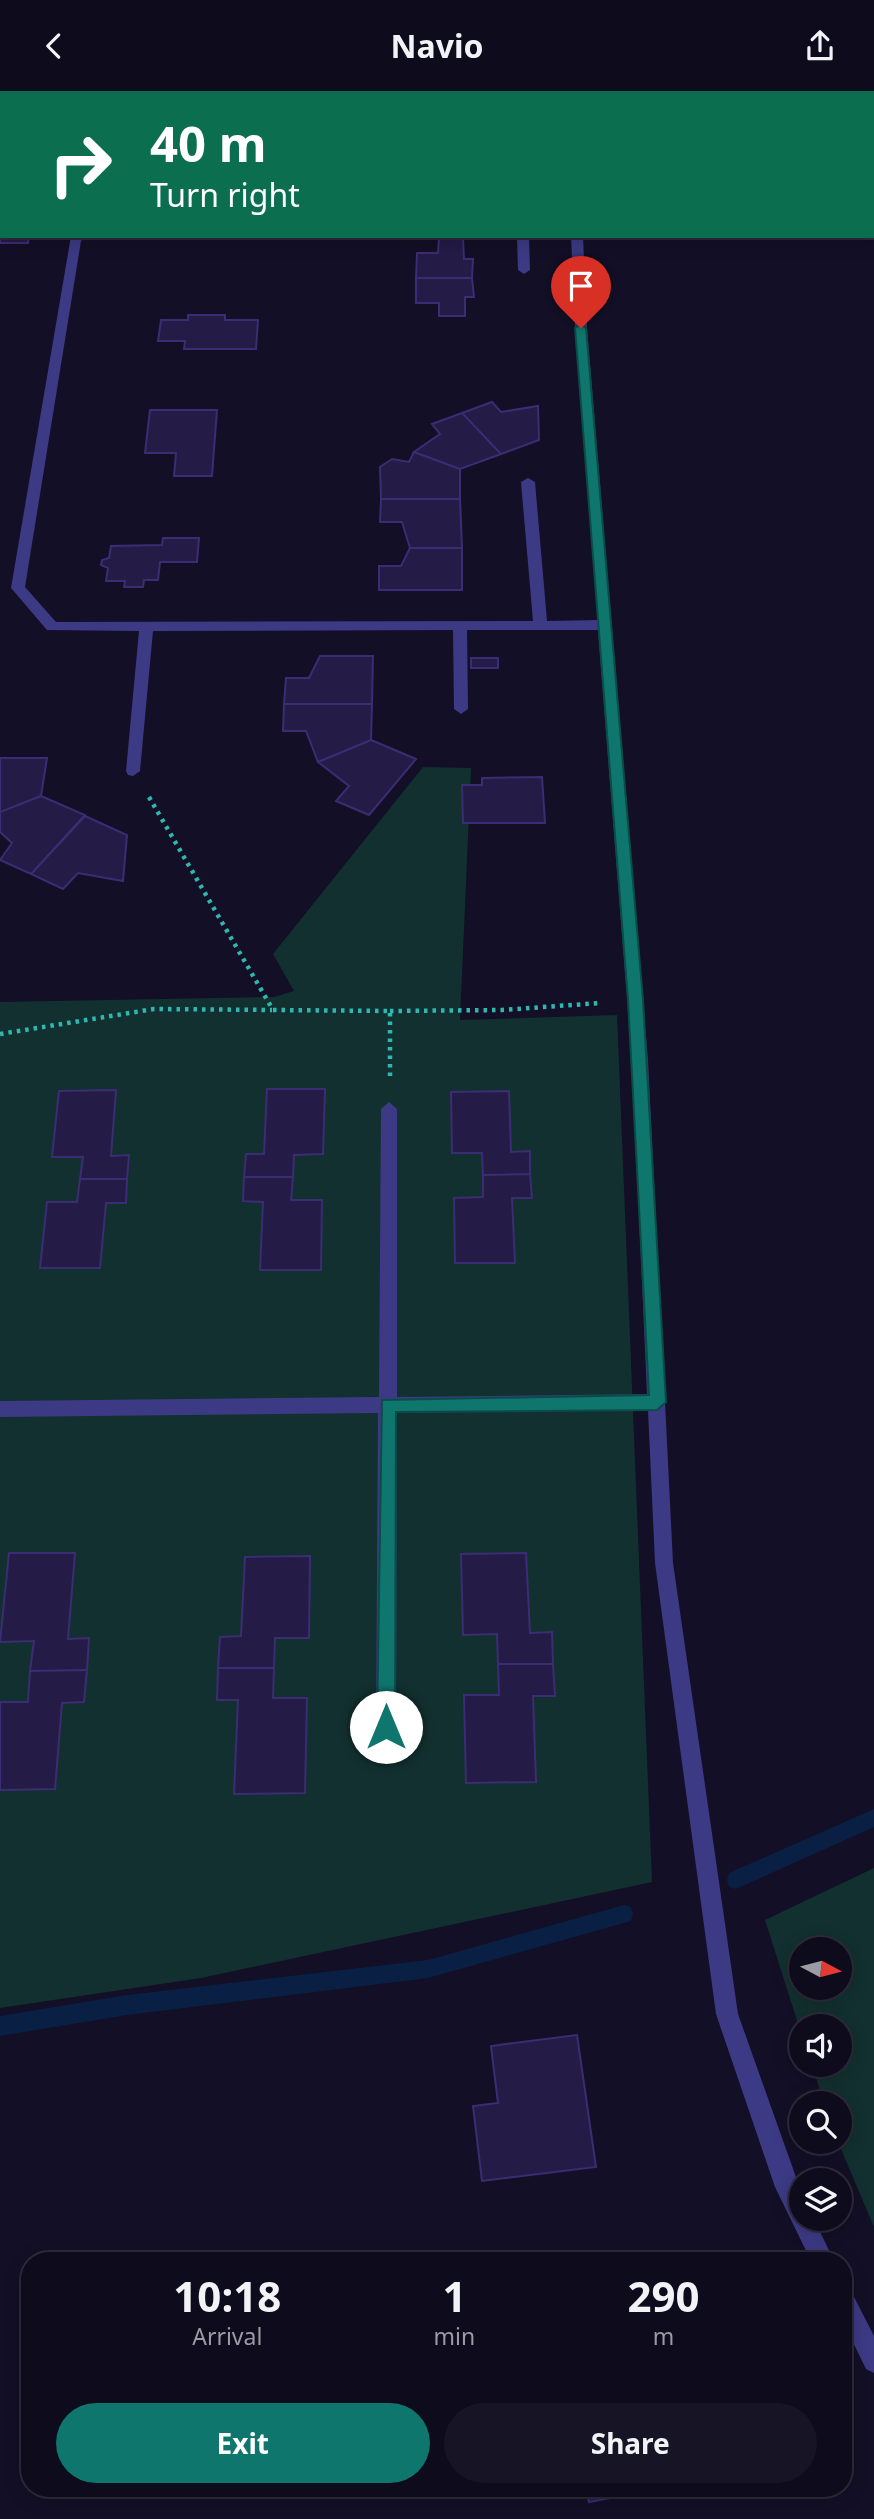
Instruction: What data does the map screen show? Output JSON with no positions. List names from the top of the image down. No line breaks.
{"north":"right","page":{"header":"Navio","turn":["40 m","Turn right"],"eta":["10:18","Arrival","1","min","290","m"],"buttons":["Exit","Share"]}}
